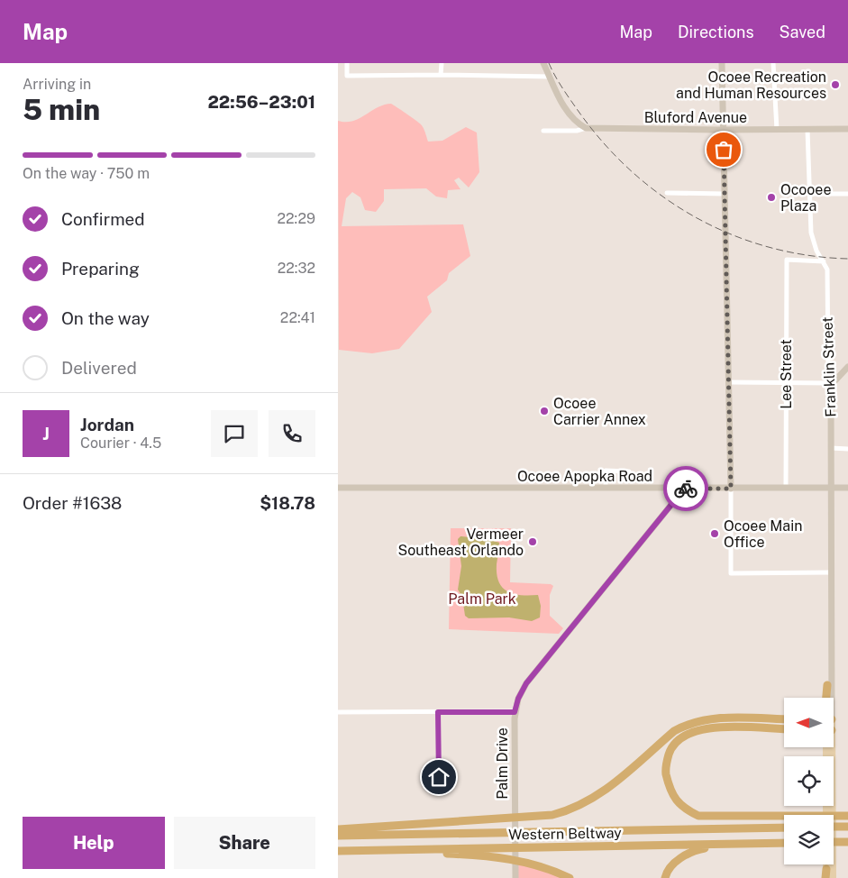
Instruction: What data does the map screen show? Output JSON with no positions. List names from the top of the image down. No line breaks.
{"streets":{"highway":["Western Beltway"],"main road":["Bluford Avenue","Franklin Street","Ocoee Apopka Road","Palm Drive"],"street":["Lee Street"]},"crossings":[["Bluford Avenue","Franklin Street"],["Franklin Street","Lee Street"],["Franklin Street","Ocoee Apopka Road"],["Lee Street","Ocoee Apopka Road"],["Ocoee Apopka Road","Palm Drive"]],"parks":["Palm Park"],"places":["Ocoee Recreation and Human Resources","Ocooee Plaza","Ocoee Carrier Annex","Ocoee Main Office","Vermeer Southeast Orlando"],"north":"left","page":{"header":"Map","nav":["Map","Directions","Saved"],"heading":["5 min","Arriving in","22:56–23:01"],"panel":["Jordan","Courier · 4.5","Order #1638","$18.78"],"bar":"On the way · 750 m","list":[["Confirmed","22:29"],["Preparing","22:32"],["On the way","22:41"],"Delivered"],"round":"J","buttons":["Help","Share"]}}
